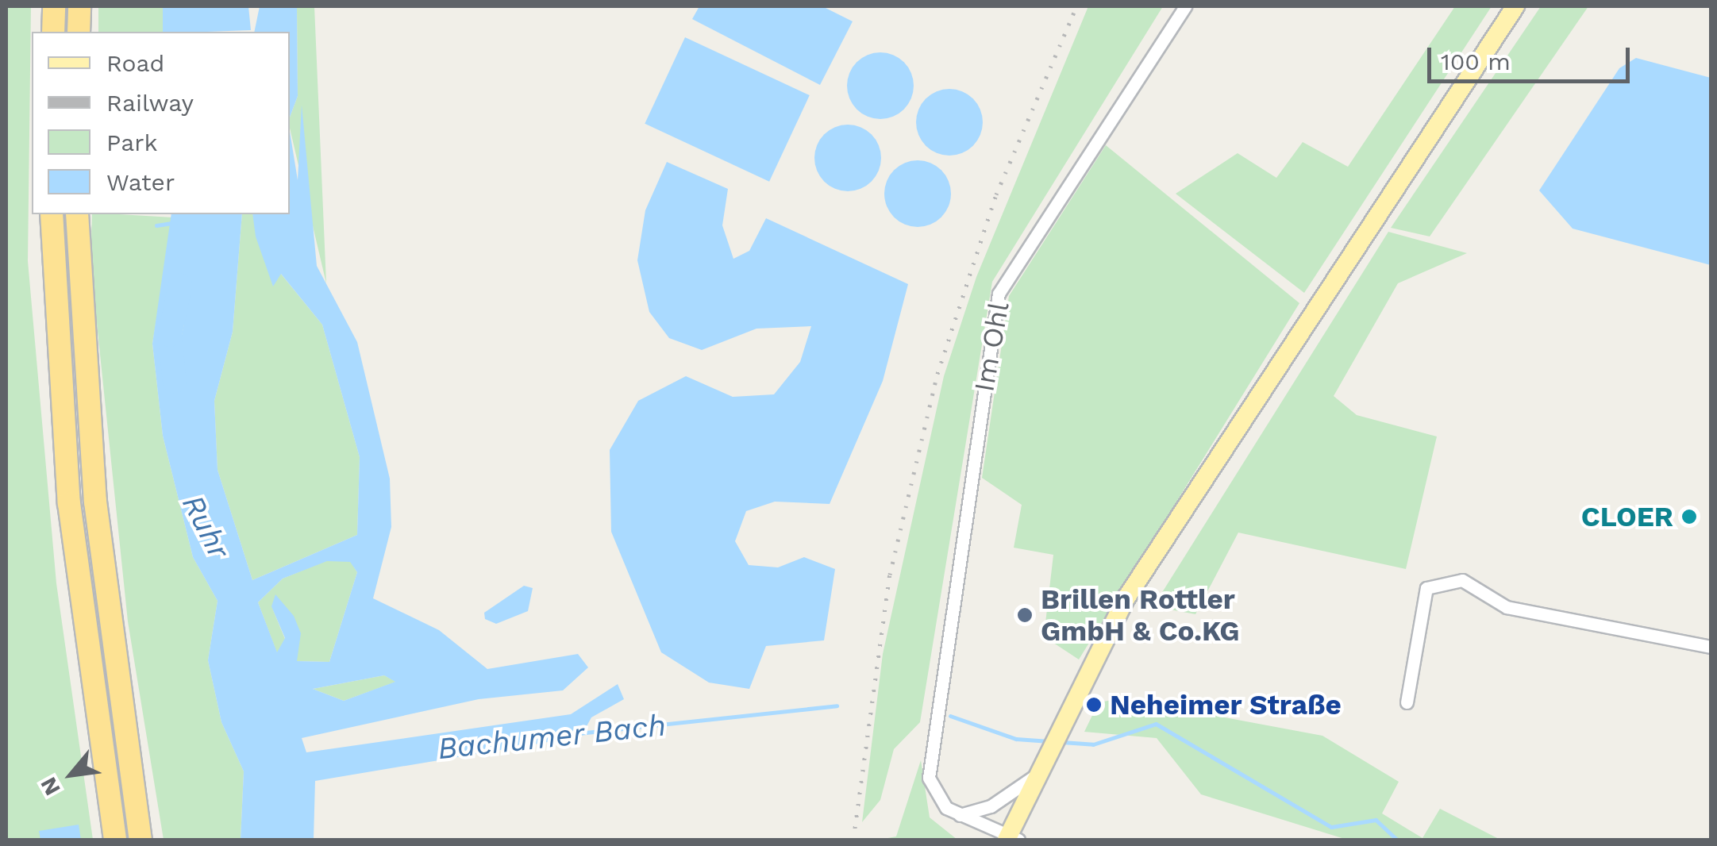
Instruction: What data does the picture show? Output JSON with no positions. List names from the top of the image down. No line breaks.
{"streets":{"street":["Im Ohl"]},"water":["Ruhr","Bachumer Bach"],"places":["CLOER","Brillen Rottler GmbH & Co.KG","Neheimer Straße"],"legend":["Road","Railway","Park","Water"],"scale_bar":"100 m","north":"bottom left"}
